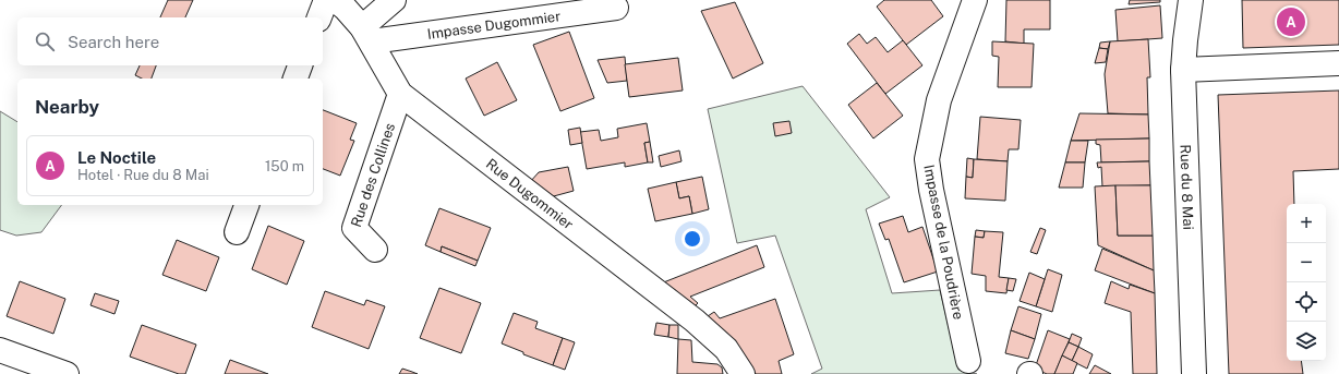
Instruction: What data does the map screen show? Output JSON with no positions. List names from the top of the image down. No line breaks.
{"streets":{"street":["Impasse Dugommier","Rue des Collines","Rue du 8 Mai","Rue Dugommier","Impasse de la Poudrière"]},"crossings":[["Impasse Dugommier","Rue Dugommier"],["Rue des Collines","Rue Dugommier"]],"page":{"pins":"A","search":"Search here","heading":"Nearby","list":[{"mark":"A","name":"Le Noctile","note":"Hotel · Rue du 8 Mai","value":"150 m"}],"map_buttons":["+","−"]}}
